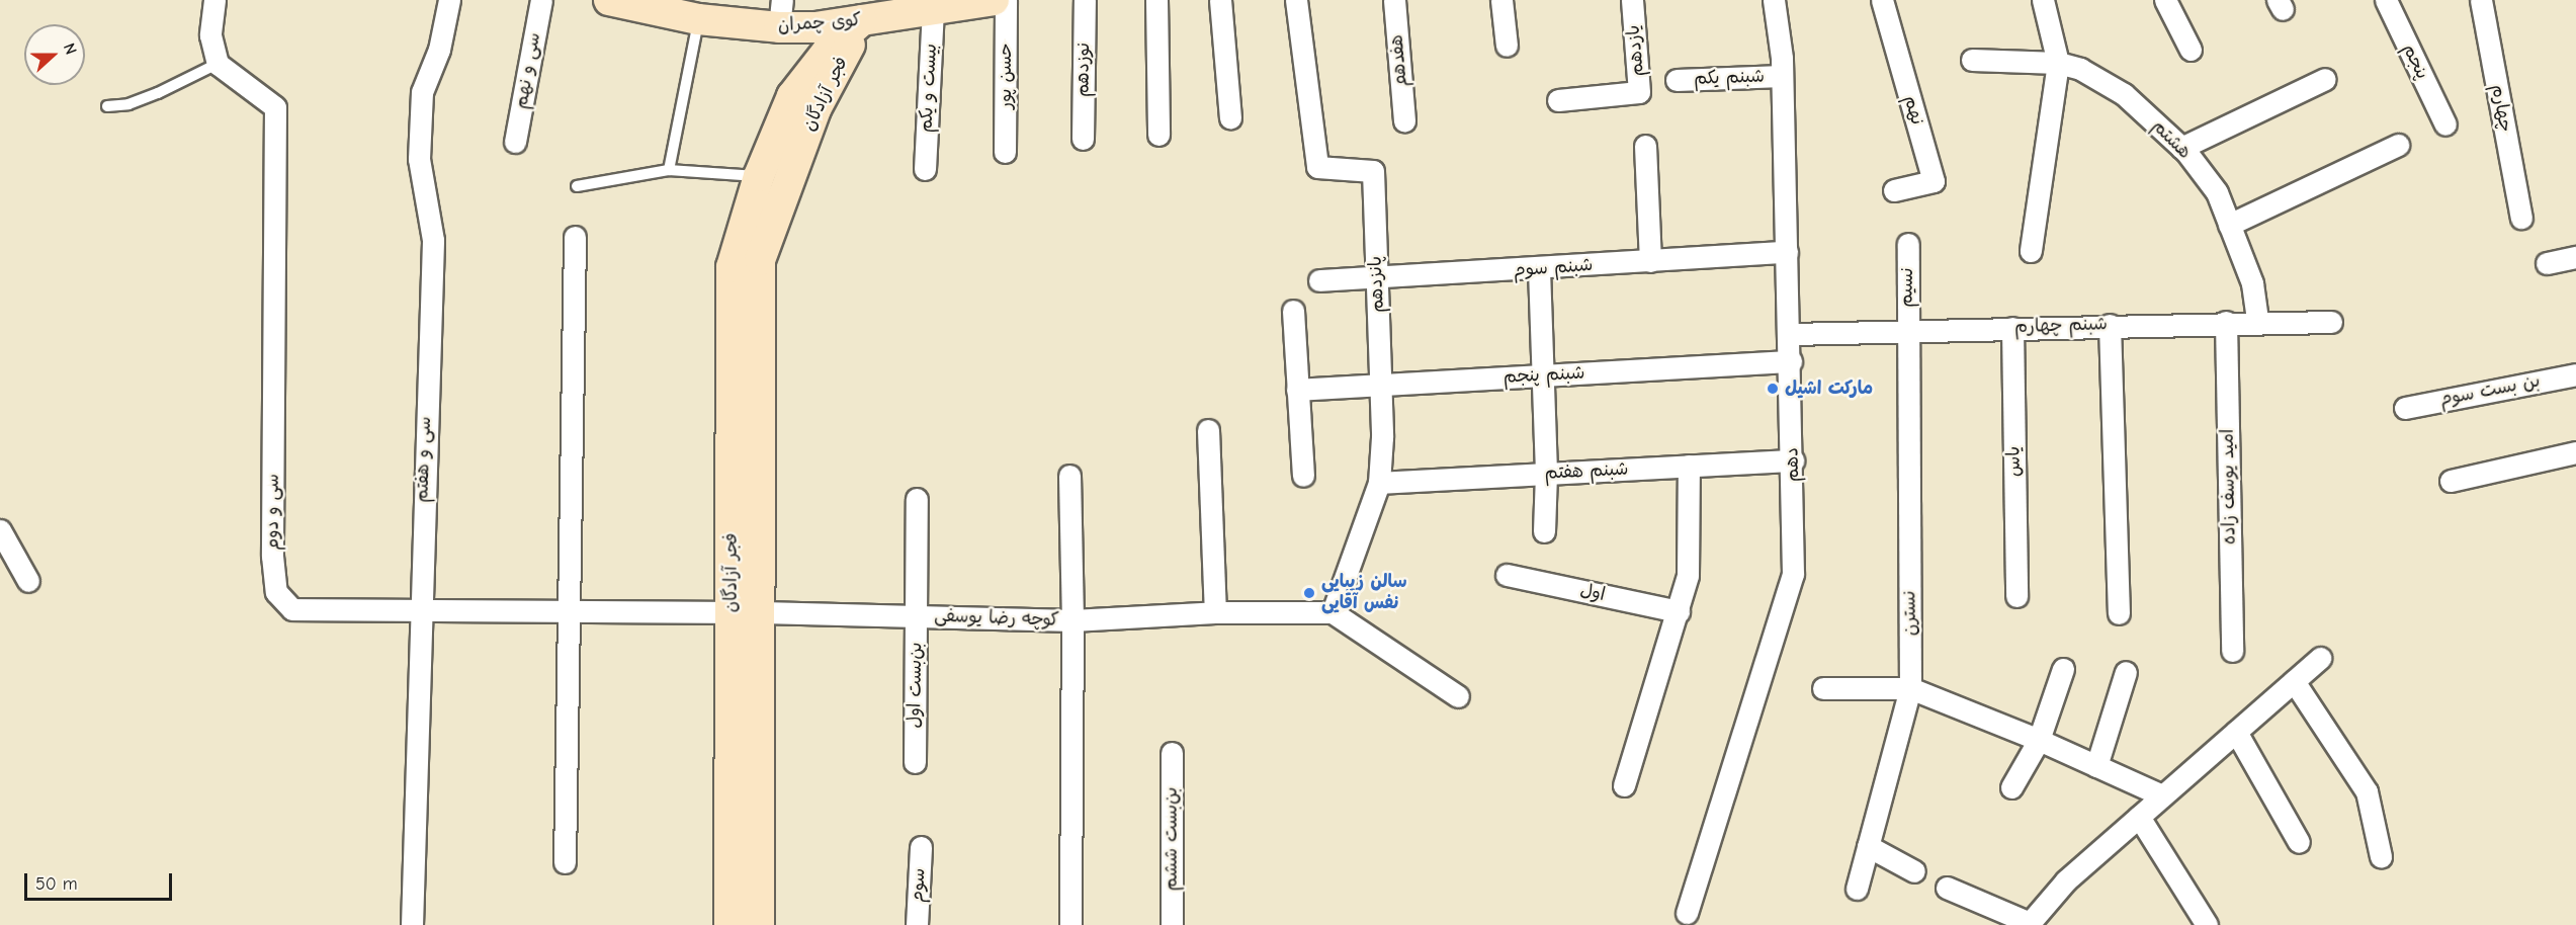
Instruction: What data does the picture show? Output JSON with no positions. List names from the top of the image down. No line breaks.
{"streets":{"street":["کوی چمران","یازدهم","هفدهم","پنجم","نوزدهم","سی و نهم","حسن پور","شبنم یکم","بیست و یکم","فجر آزادگان","چهارم","نهم","هشتم","شبنم سوم","پانزدهم","نسیم","شبنم چهارم","شبنم پنجم","بن بست سوم","سی و هفتم","یاس","دهم","شبنم هفتم","امید یوسف زاده","سی و دوم","اول","نسترن","کوچه رضا یوسفی","بن‌بست اول","بن‌بست ششم","سوم"]},"crossings":[["کوی چمران","بیست و یکم"],["کوی چمران","فجر آزادگان"],["شبنم یکم","دهم"],["فجر آزادگان","سی و دوم"],["فجر آزادگان","کوچه رضا یوسفی"],["هشتم","شبنم چهارم"],["شبنم سوم","پانزدهم"],["شبنم سوم","دهم"],["پانزدهم","شبنم پنجم"],["پانزدهم","شبنم هفتم"],["نسیم","شبنم چهارم"],["نسیم","نسترن"],["شبنم چهارم","یاس"],["شبنم چهارم","دهم"],["شبنم چهارم","امید یوسف زاده"],["شبنم چهارم","نسترن"],["شبنم پنجم","دهم"],["سی و هفتم","سی و دوم"],["دهم","شبنم هفتم"],["کوچه رضا یوسفی","بن‌بست اول"]],"places":["مارکت اشیل","سالن زیبایی نفس آقایی"],"scale_bar":"50 m","north":"right"}
